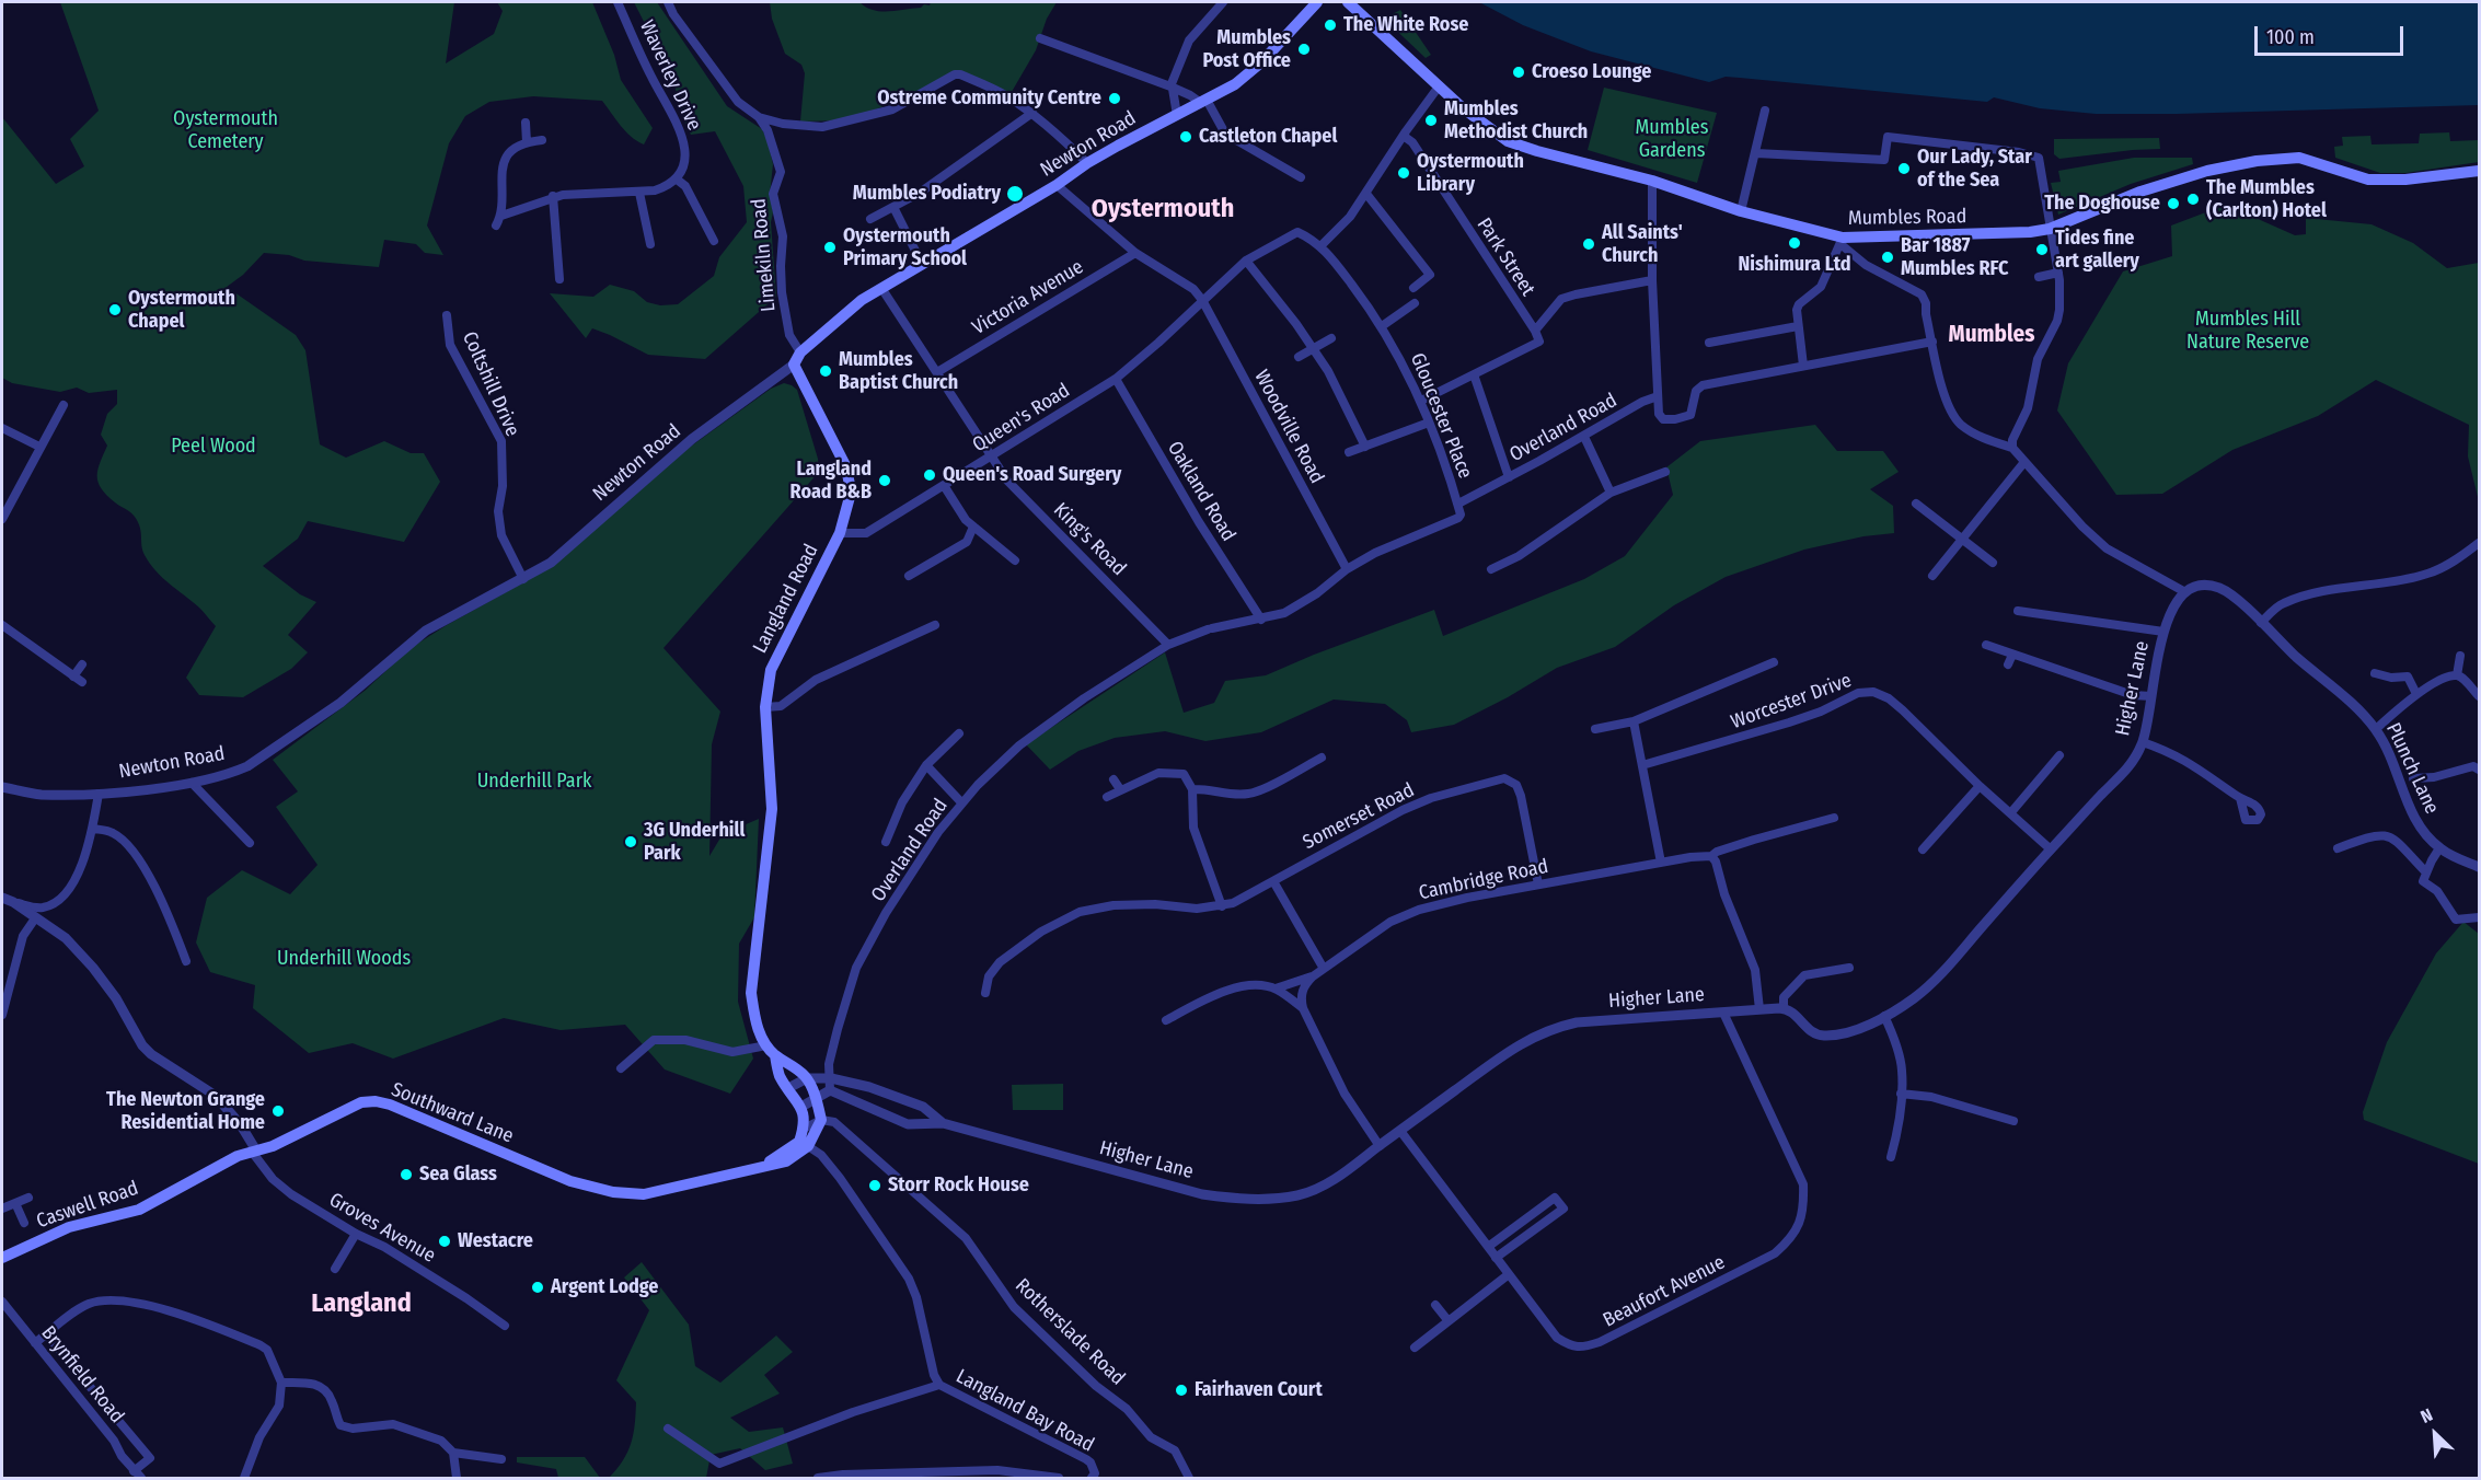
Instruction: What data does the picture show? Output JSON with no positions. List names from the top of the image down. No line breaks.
{"streets":{"main road":["Newton Road","Mumbles Road","Langland Road","Southward Lane","Caswell Road"],"street":["Waverley Drive","Limekiln Road","Park Street","Victoria Avenue","Coltshill Drive","Gloucester Place","Queen's Road","Woodville Road","Overland Road","Oakland Road","King's Road","Higher Lane","Worcester Drive","Plunch Lane","Somerset Road","Cambridge Road","Groves Avenue","Beaufort Avenue","Rotherslade Road","Brynfield Road","Langland Bay Road"]},"crossings":[["Newton Road","Limekiln Road"],["Newton Road","Coltshill Drive"],["Newton Road","King's Road"],["Newton Road","Langland Road"],["Victoria Avenue","King's Road"],["Gloucester Place","Queen's Road"],["Gloucester Place","Overland Road"],["Queen's Road","Woodville Road"],["Queen's Road","Oakland Road"],["Queen's Road","King's Road"],["Queen's Road","Langland Road"],["Woodville Road","Overland Road"],["Overland Road","Oakland Road"],["Overland Road","King's Road"],["Overland Road","Higher Lane"],["Langland Road","Higher Lane"],["Higher Lane","Worcester Drive"],["Higher Lane","Plunch Lane"],["Higher Lane","Beaufort Avenue"],["Somerset Road","Cambridge Road"],["Southward Lane","Caswell Road"],["Southward Lane","Groves Avenue"],["Southward Lane","Langland Bay Road"],["Caswell Road","Groves Avenue"]],"districts":["Oystermouth","Mumbles","Langland"],"parks":["Oystermouth Cemetery","Mumbles Gardens","Mumbles Hill Nature Reserve","Peel Wood","Underhill Park","Underhill Woods"],"places":["The White Rose","Mumbles Post Office","Croeso Lounge","Ostreme Community Centre","Mumbles Methodist Church","Castleton Chapel","Our Lady, Star of the Sea","Oystermouth Library","Mumbles Podiatry","The Mumbles (Carlton) Hotel","The Doghouse","Nishimura Ltd","All Saints' Church","Oystermouth Primary School","Tides fine art gallery","Bar 1887 Mumbles RFC","Oystermouth Chapel","Mumbles Baptist Church","Queen's Road Surgery","Langland Road B&B","3G Underhill Park","The Newton Grange Residential Home","Sea Glass","Storr Rock House","Westacre","Argent Lodge","Fairhaven Court"],"scale_bar":"100 m","north":"top left"}
